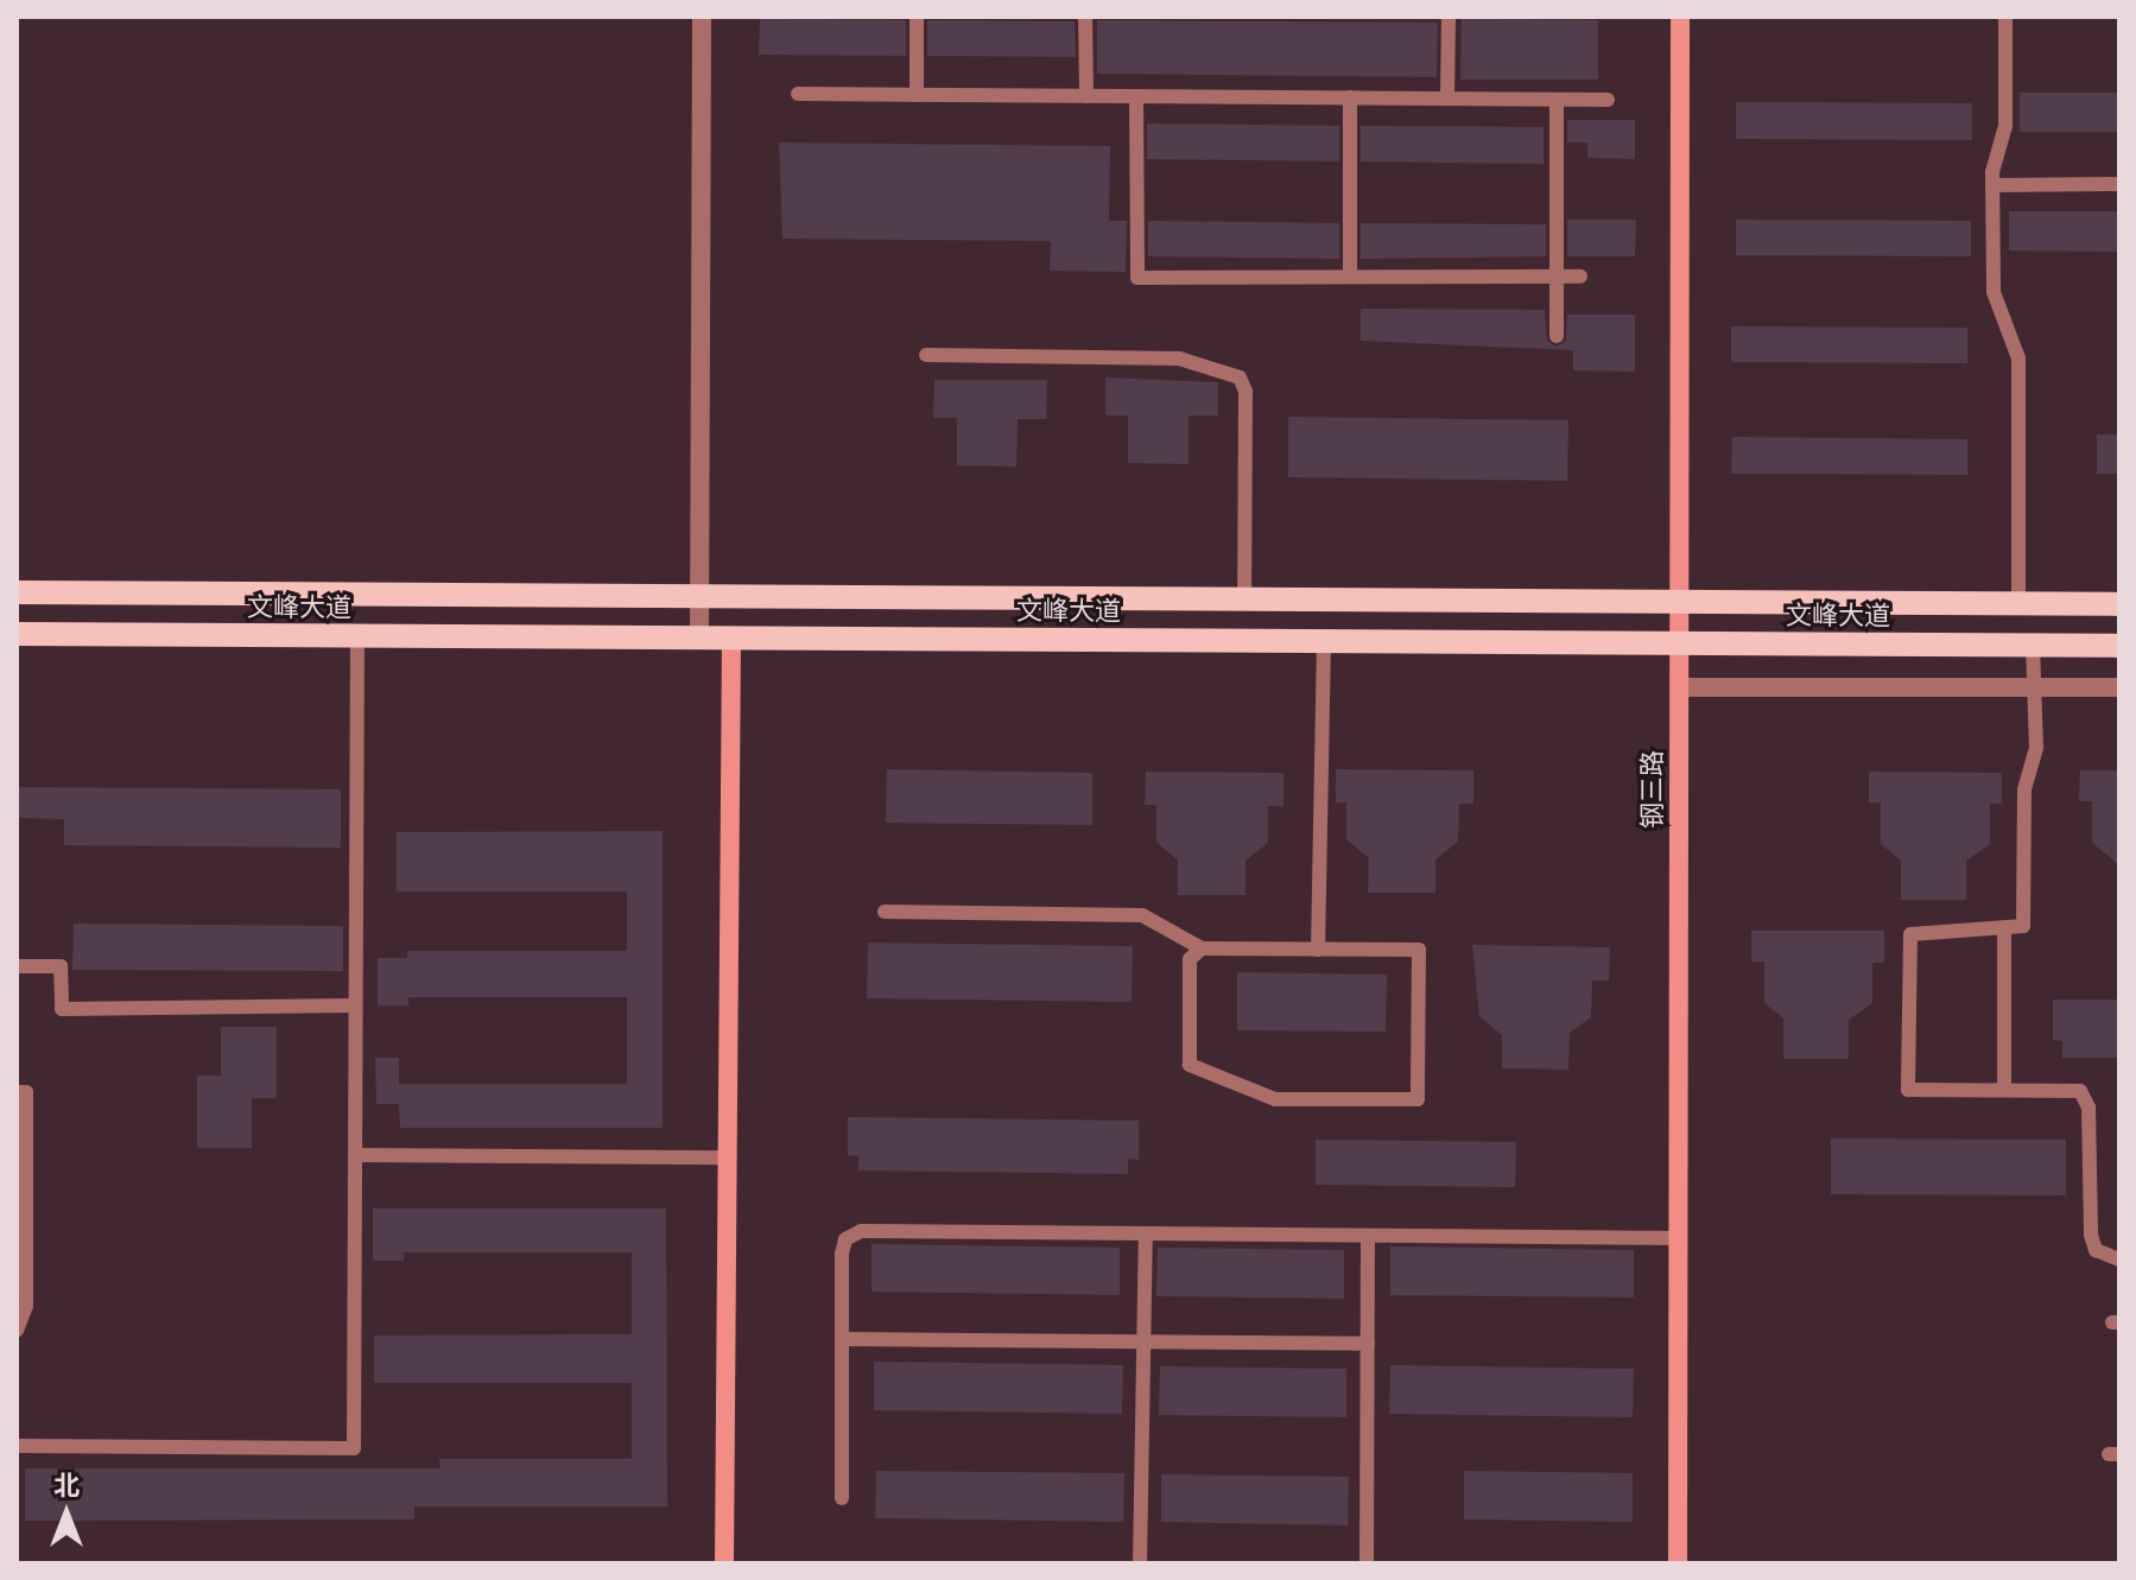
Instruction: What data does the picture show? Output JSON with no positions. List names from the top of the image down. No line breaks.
{"streets":{"main road":["文峰大道"],"street":["钢三路"]},"crossings":[["文峰大道","钢三路"]],"north":"top"}
